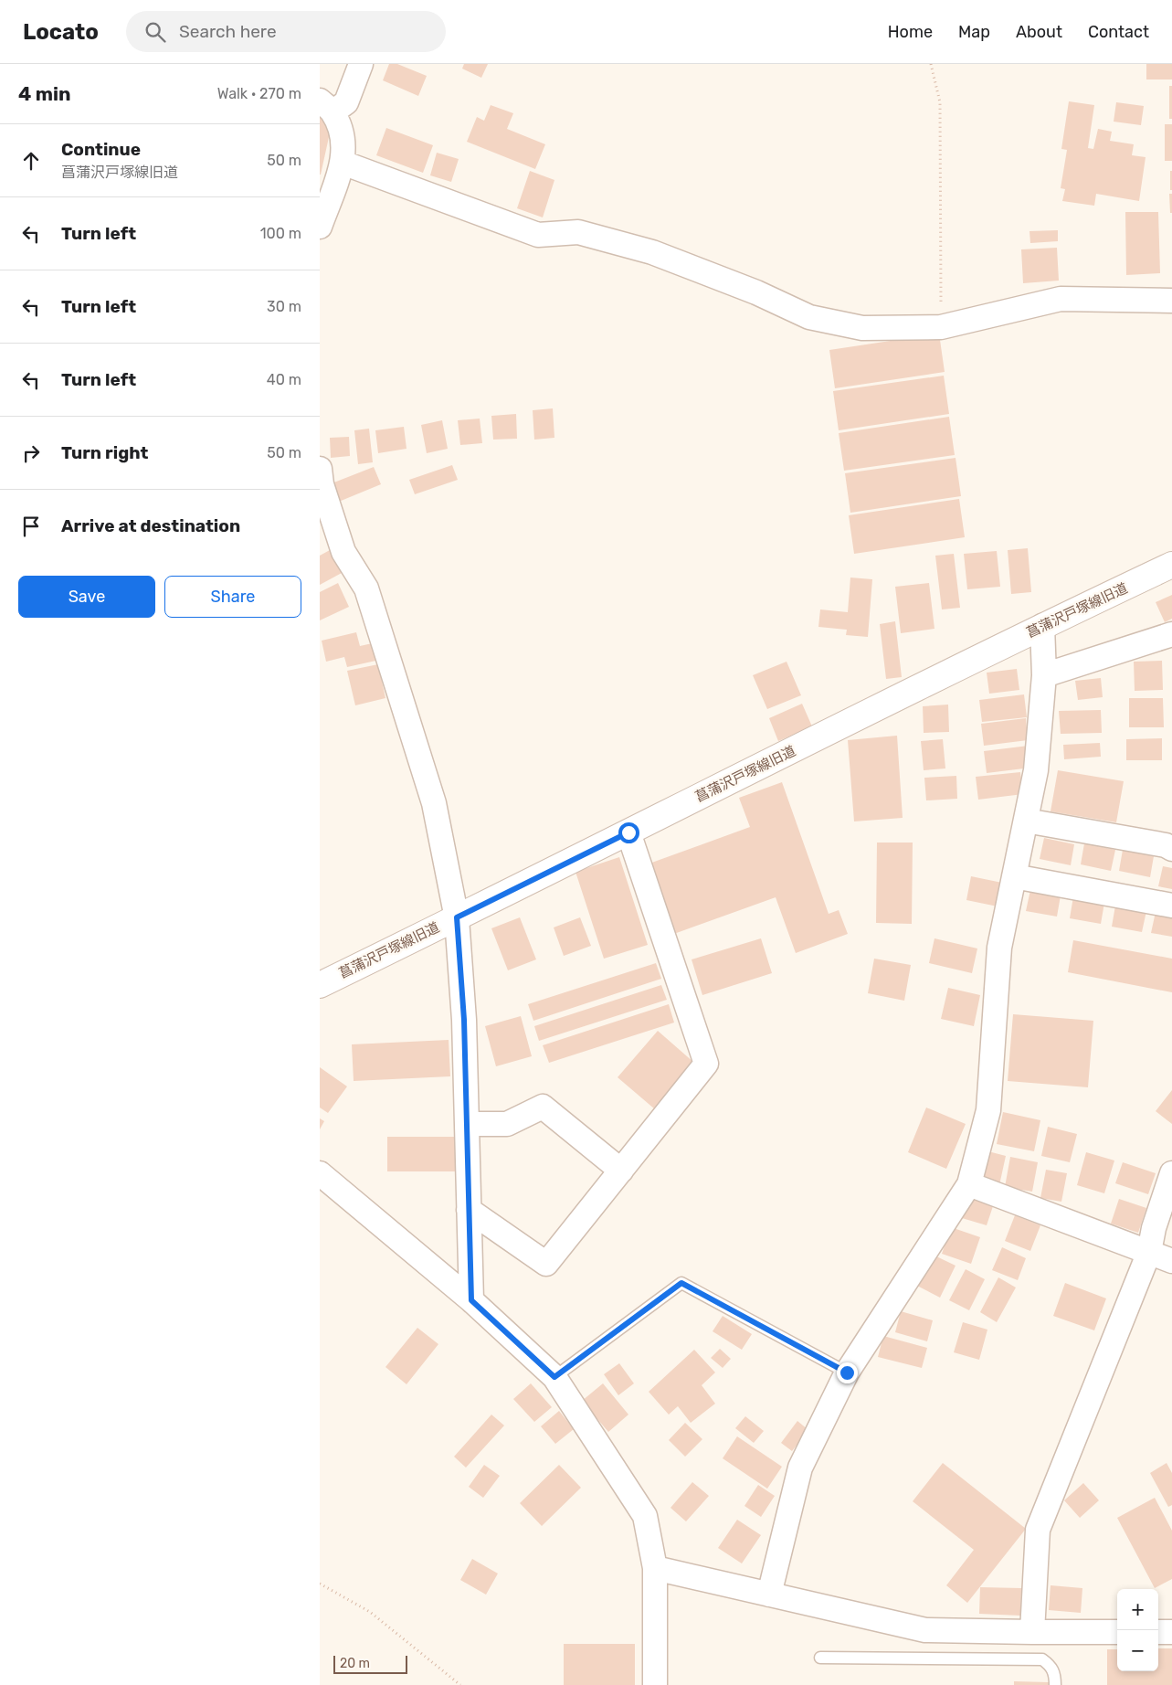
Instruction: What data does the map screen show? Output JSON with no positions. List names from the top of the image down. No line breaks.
{"streets":{"street":["菖蒲沢戸塚線旧道"]},"scale_bar":"20 m","page":{"header":"Locato","search":"Search here","nav":["Home","Map","About","Contact"],"heading":["4 min","Walk · 270 m"],"list":[["Continue","菖蒲沢戸塚線旧道","50 m"],["Turn left","100 m"],["Turn left","30 m"],["Turn left","40 m"],["Turn right","50 m"],"Arrive at destination"],"buttons":["Save","Share"],"map_buttons":["+","−"],"scale":"20 m"}}
